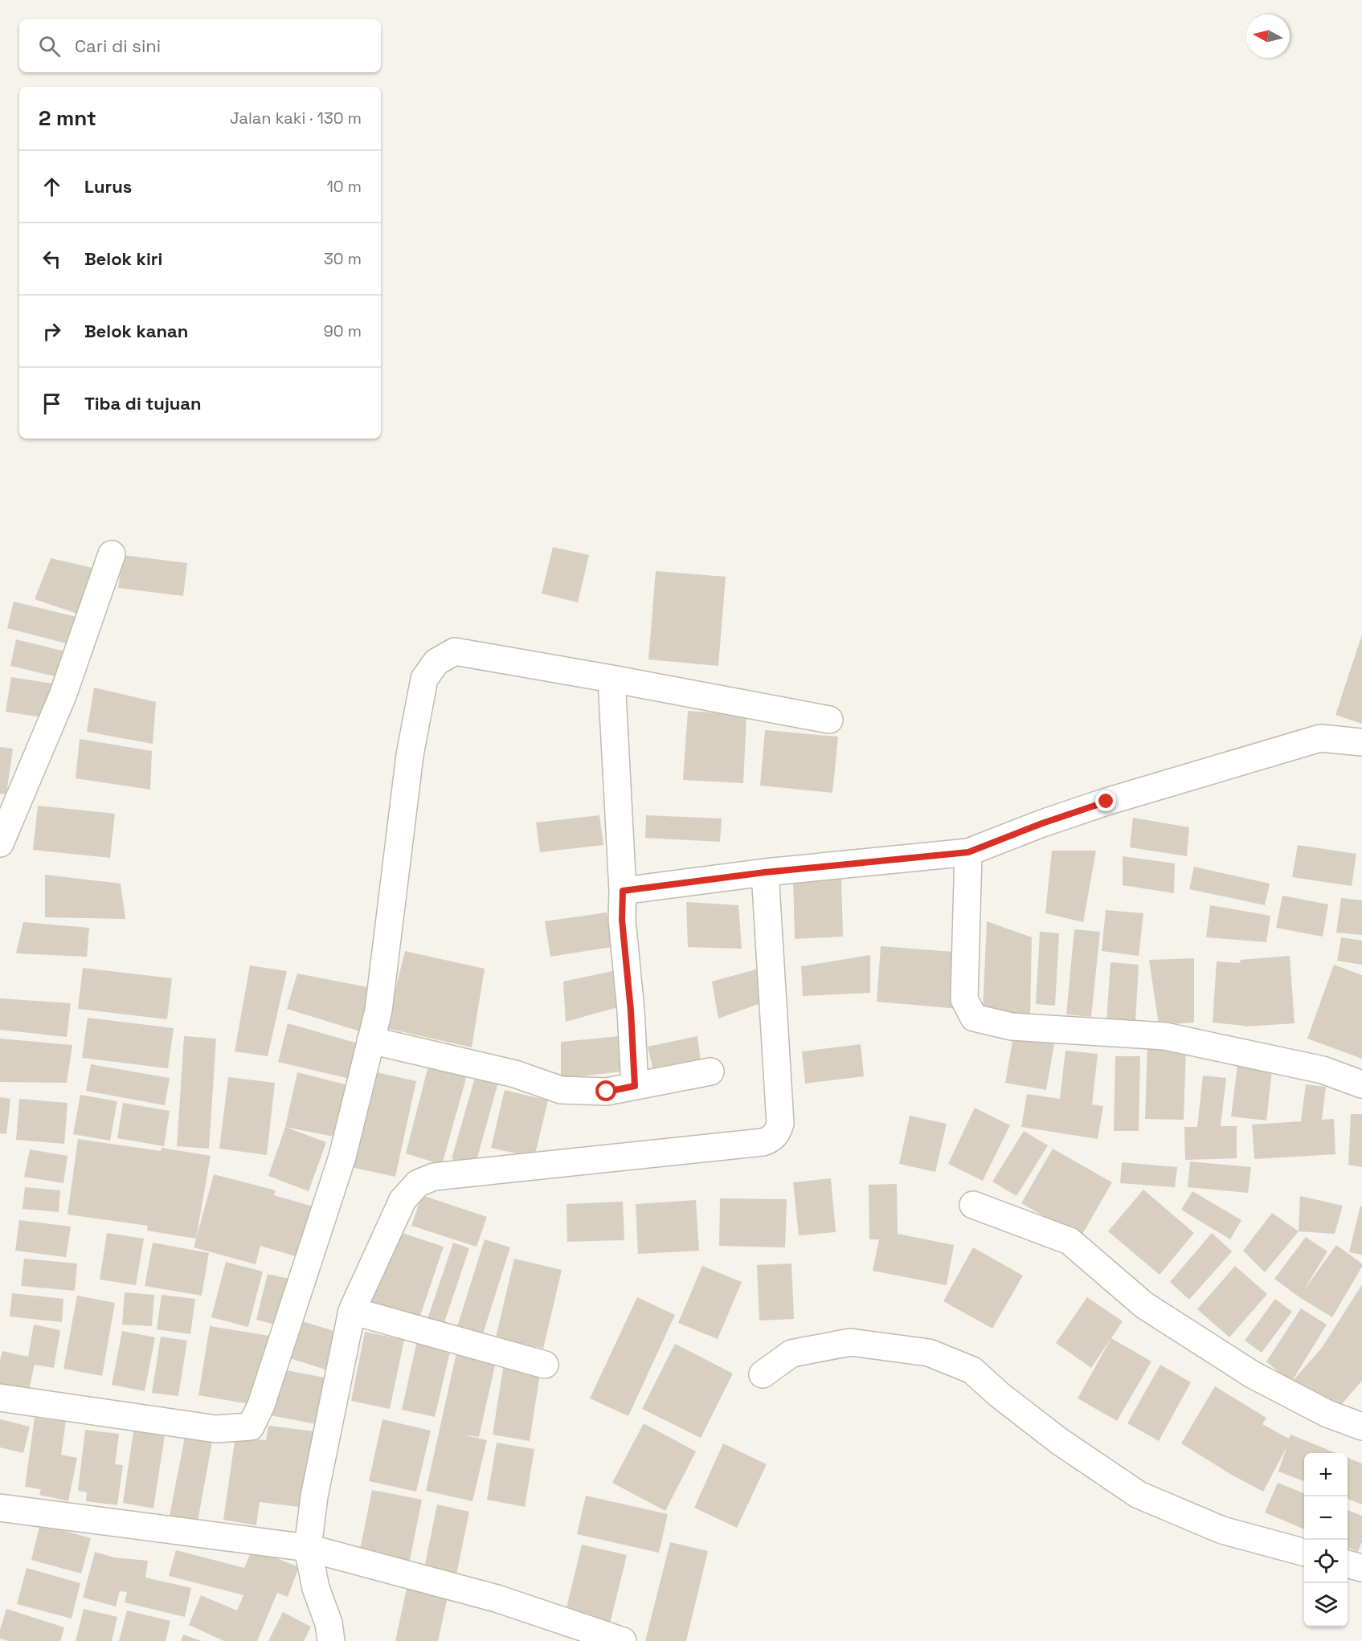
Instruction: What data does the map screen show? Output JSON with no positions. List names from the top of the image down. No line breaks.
{"north":"left","page":{"search":"Cari di sini","heading":["2 mnt","Jalan kaki · 130 m"],"list":[["Lurus","10 m"],["Belok kiri","30 m"],["Belok kanan","90 m"],"Tiba di tujuan"],"map_buttons":["+","−"]}}
